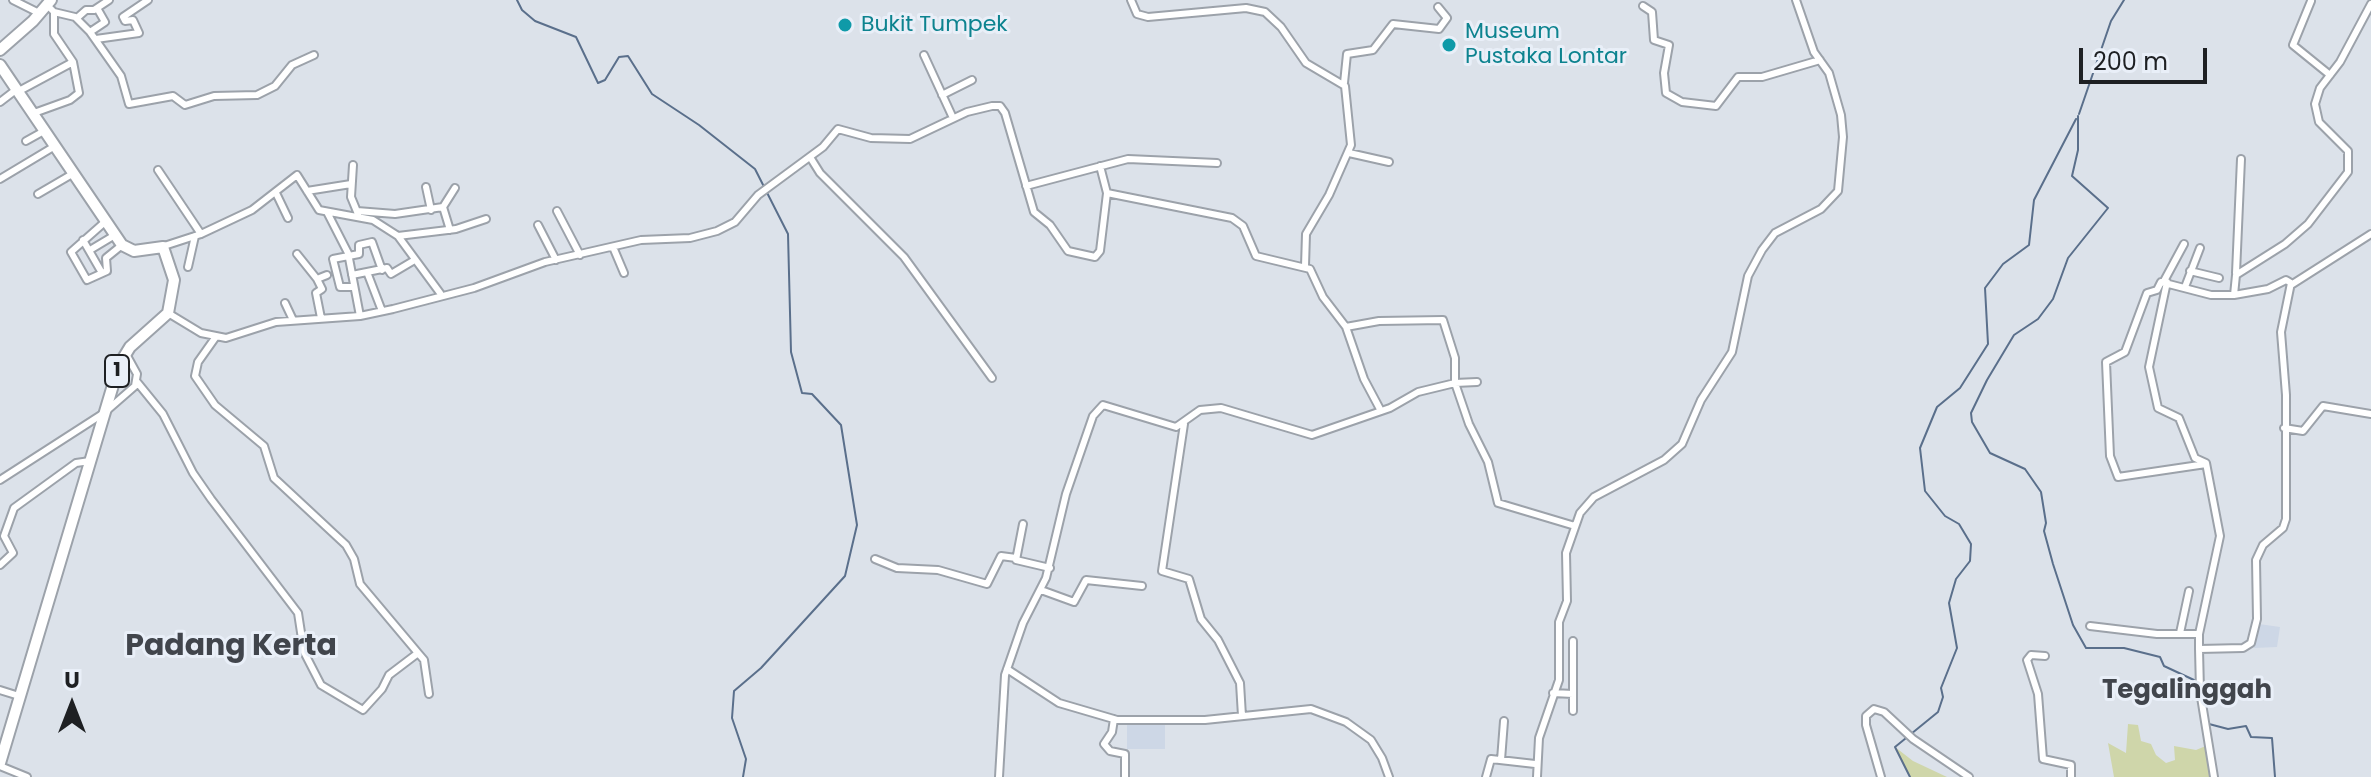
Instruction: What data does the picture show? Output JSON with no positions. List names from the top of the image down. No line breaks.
{"streets":{"highway":["1"]},"districts":["Padang Kerta","Tegalinggah"],"places":["Bukit Tumpek","Museum Pustaka Lontar"],"scale_bar":"200 m","north":"top"}
